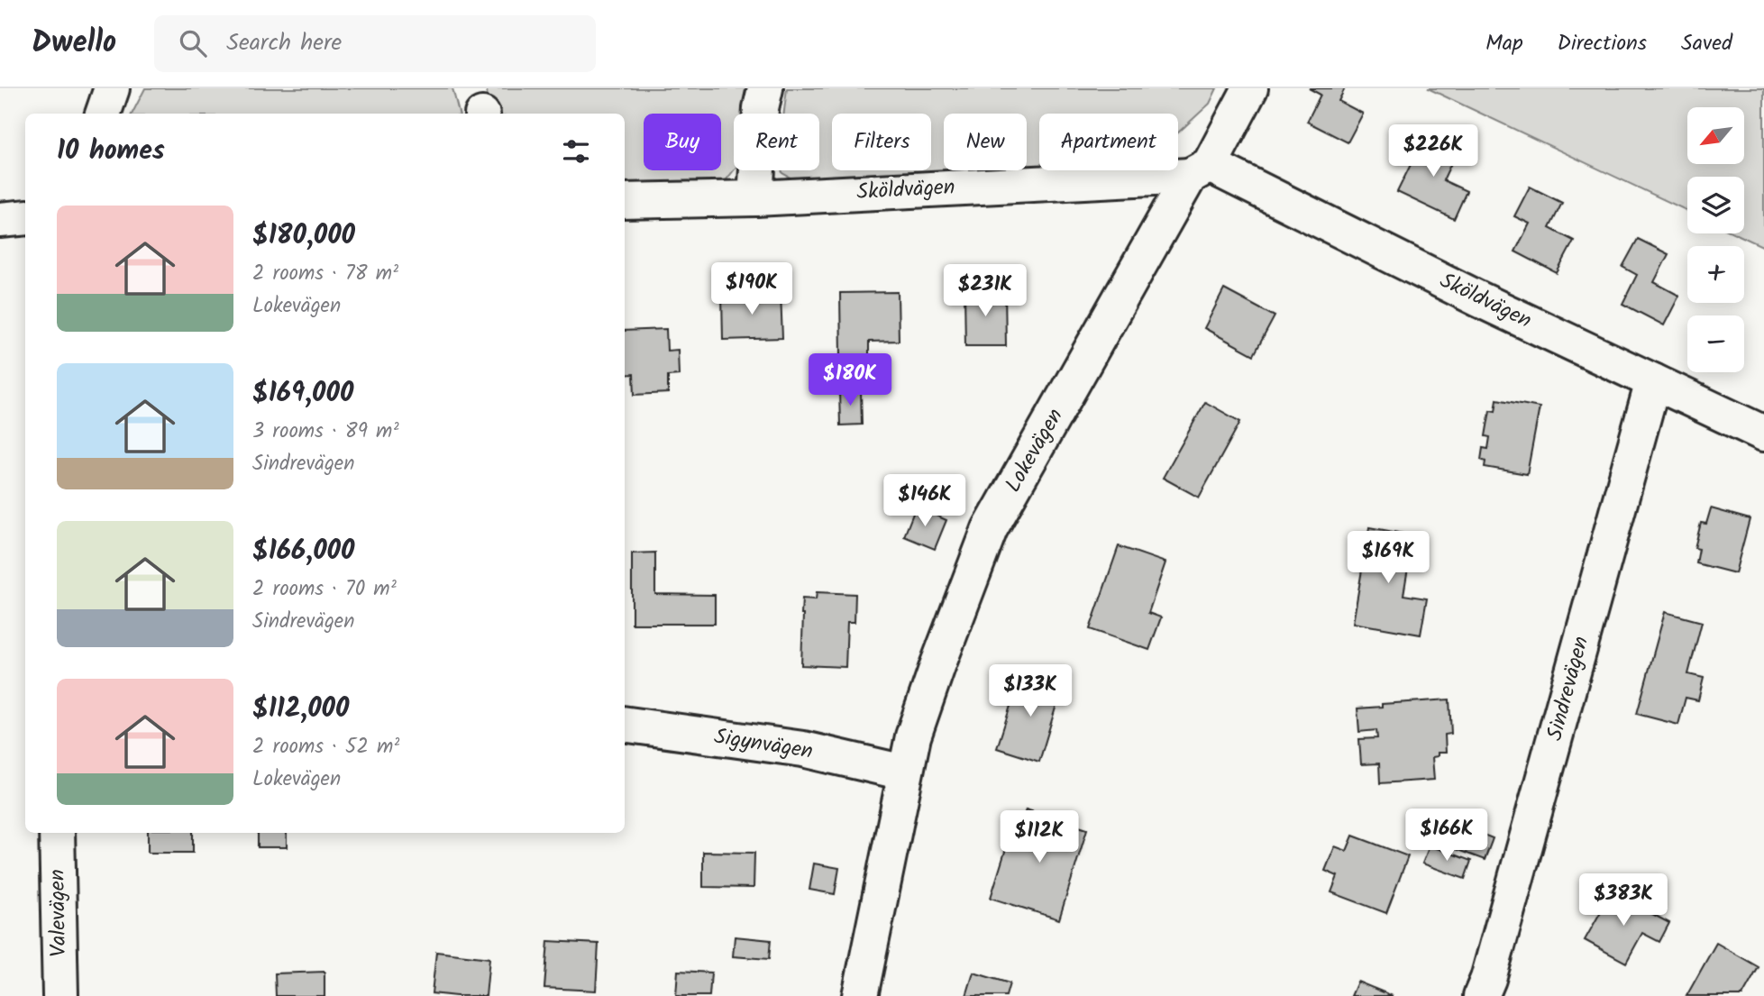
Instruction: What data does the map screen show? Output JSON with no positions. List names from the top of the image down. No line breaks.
{"streets":{"street":["Sköldvägen","Lokevägen","Sindrevägen","Sigynvägen","Valevägen"]},"crossings":[["Sköldvägen","Lokevägen"],["Sköldvägen","Sindrevägen"],["Lokevägen","Sigynvägen"]],"north":"bottom left","page":{"header":"Dwello","search":"Search here","nav":["Map","Directions","Saved"],"map_buttons":["+","−"],"chip":["Buy","Rent","Filters","New","Apartment"],"heading":"10 homes","price":["$226K","$190K","$231K","$180K","$146K","$169K","$133K","$166K","$112K","$383K"],"list":[{"name":"$180,000","note":"2 rooms · 78 m² · Lokevägen"},{"name":"$169,000","note":"3 rooms · 89 m² · Sindrevägen"},{"name":"$166,000","note":"2 rooms · 70 m² · Sindrevägen"},{"name":"$112,000","note":"2 rooms · 52 m² · Lokevägen"}]}}
